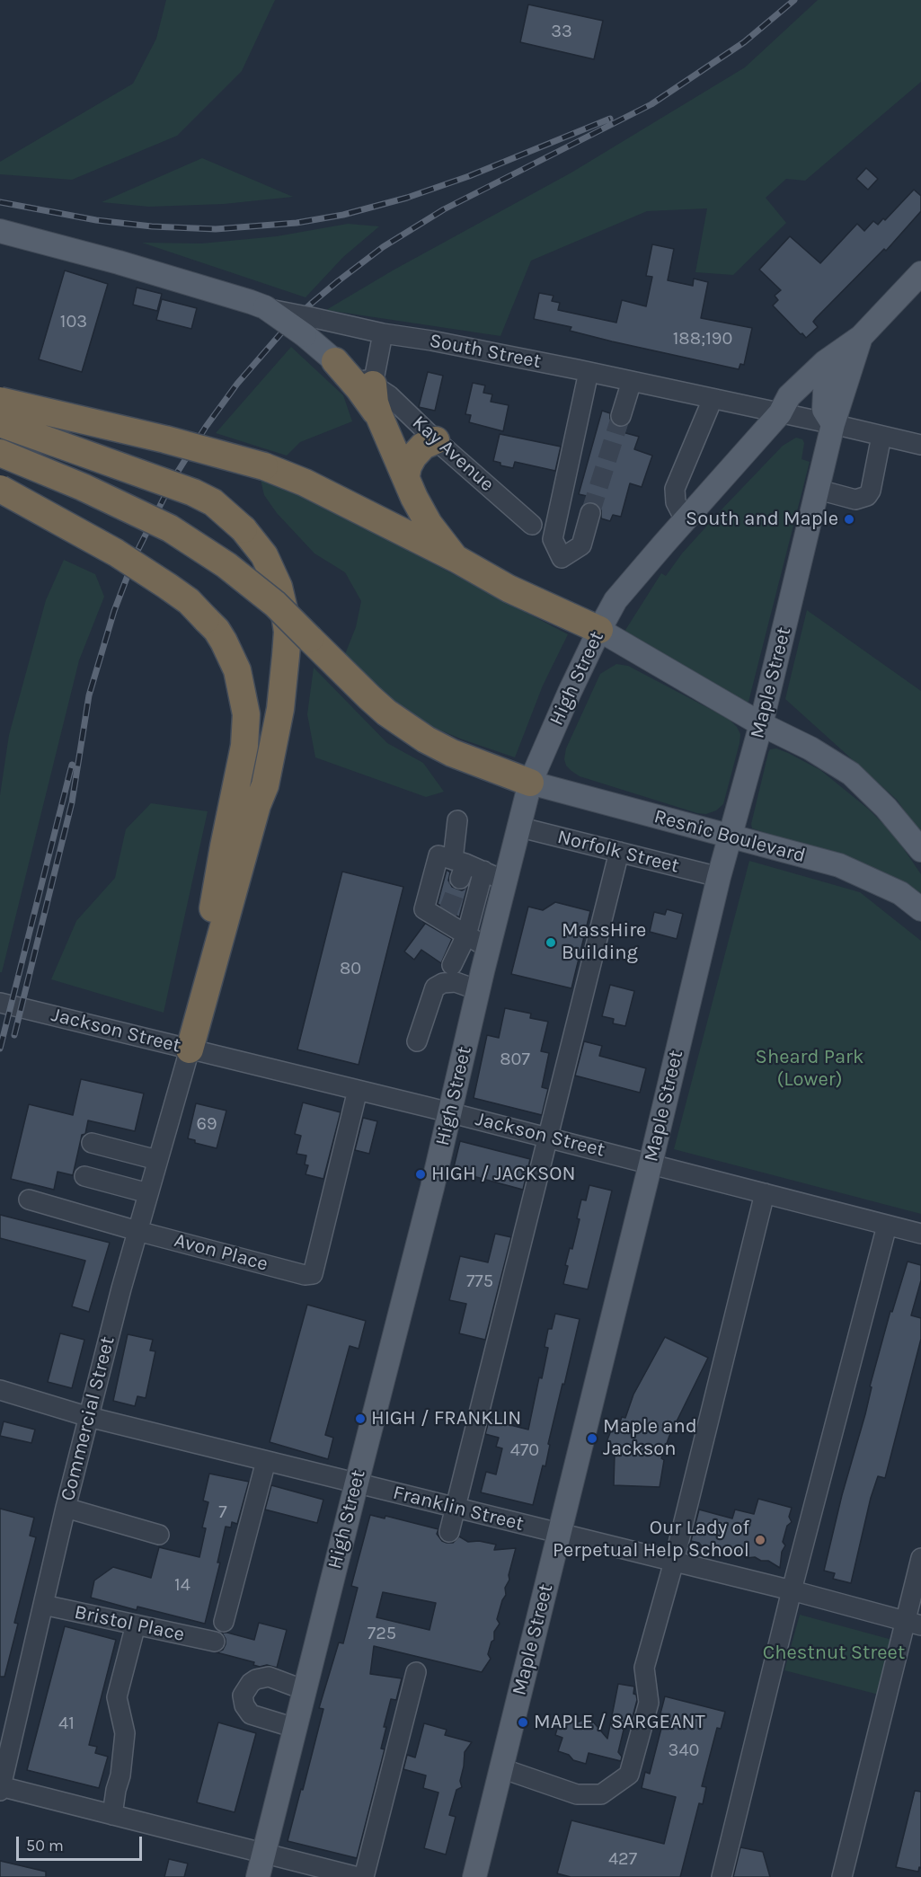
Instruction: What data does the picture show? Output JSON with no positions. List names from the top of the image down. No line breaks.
{"streets":{"main road":["Kay Avenue","High Street","Maple Street","Resnic Boulevard"],"street":["South Street","Norfolk Street","Jackson Street","Avon Place","Commercial Street","Franklin Street","Bristol Place"]},"crossings":[["South Street","Kay Avenue"],["South Street","High Street"],["South Street","Maple Street"],["High Street","Resnic Boulevard"],["High Street","Norfolk Street"],["High Street","Jackson Street"],["High Street","Franklin Street"],["Maple Street","Resnic Boulevard"],["Maple Street","Norfolk Street"],["Maple Street","Jackson Street"],["Maple Street","Franklin Street"],["Jackson Street","Avon Place"],["Jackson Street","Commercial Street"],["Avon Place","Commercial Street"],["Commercial Street","Franklin Street"],["Commercial Street","Bristol Place"]],"parks":["Sheard Park (Lower)","Chestnut Street"],"places":["South and Maple","MassHire Building","HIGH / JACKSON","HIGH / FRANKLIN","Maple and Jackson","Our Lady of Perpetual Help School","MAPLE / SARGEANT"],"house_numbers":["33","103","188;190","80","807","69","775","470","7","14","725","41","340","427"],"scale_bar":"50 m"}
